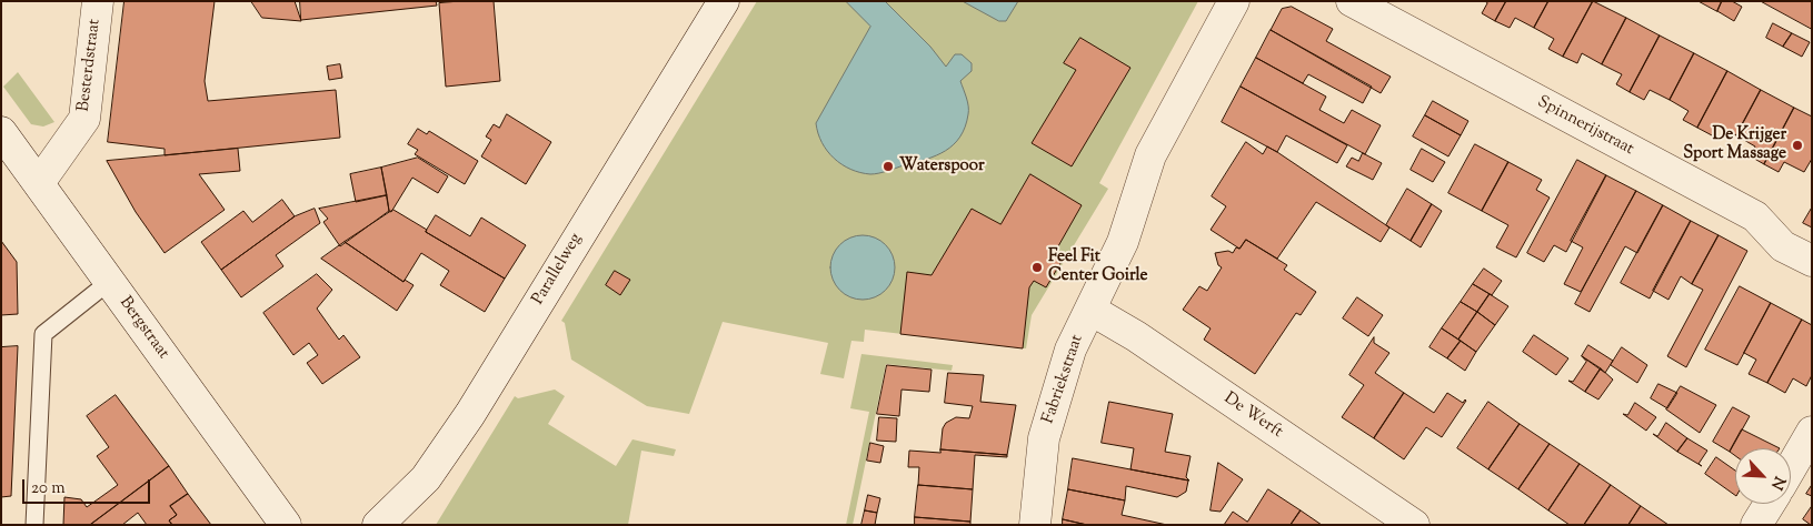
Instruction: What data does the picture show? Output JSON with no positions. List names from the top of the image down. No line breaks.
{"streets":{"street":["Besterdstraat","Spinnerijstraat","Parallelweg","Bergstraat","Fabriekstraat","De Werft"]},"crossings":[["Besterdstraat","Bergstraat"],["Fabriekstraat","De Werft"]],"places":["De Krijger Sport Massage","Waterspoor","Feel Fit Center Goirle"],"scale_bar":"20 m","north":"bottom right"}
